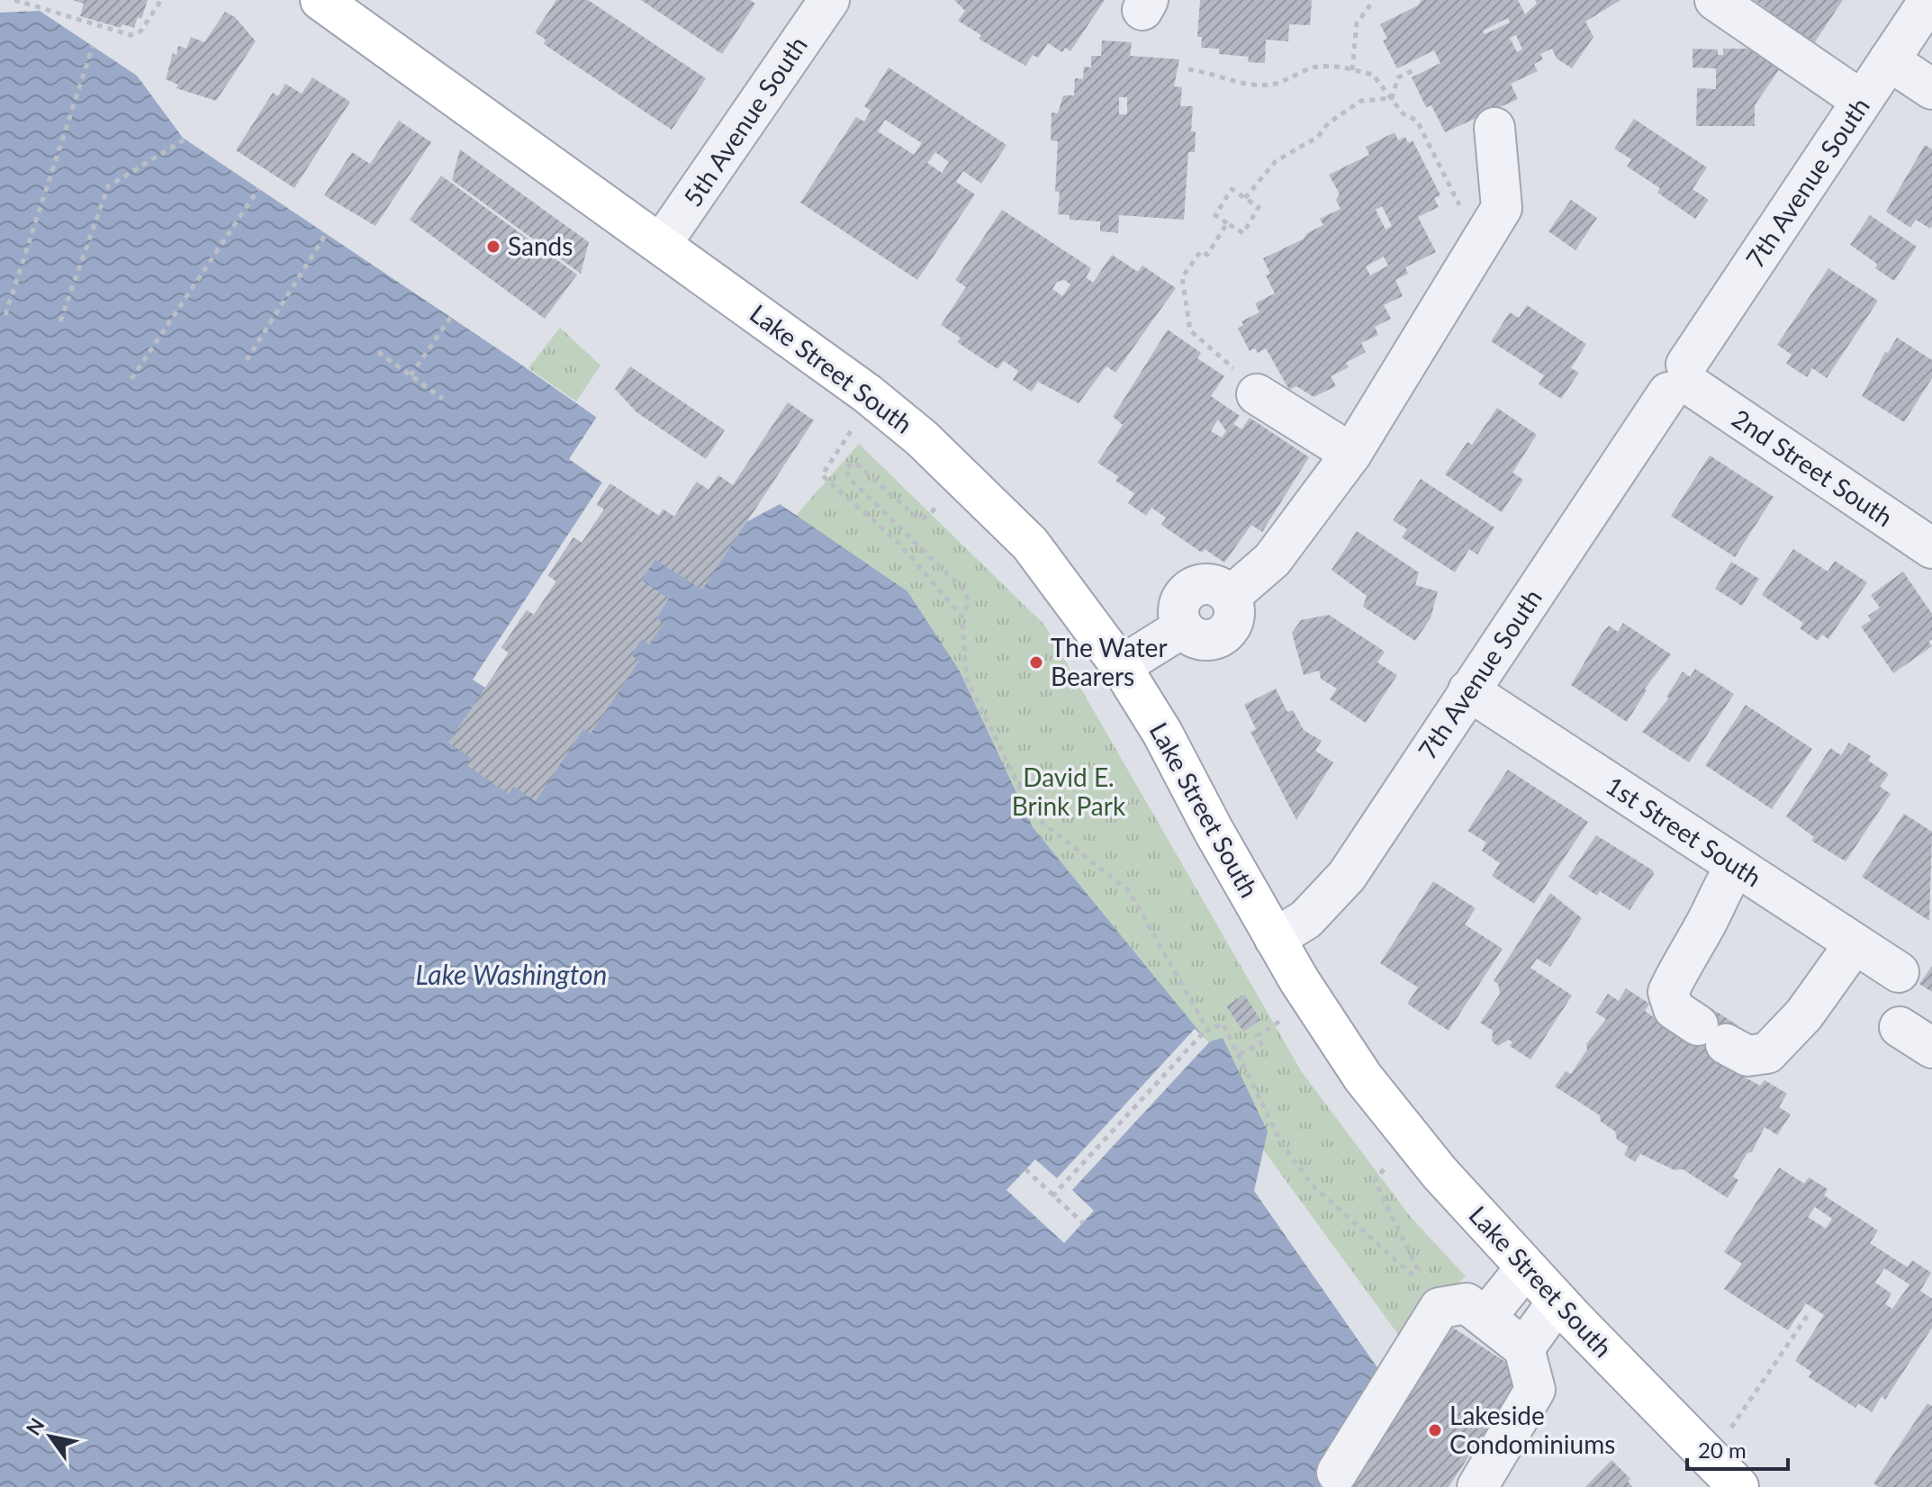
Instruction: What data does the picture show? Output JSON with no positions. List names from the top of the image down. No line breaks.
{"streets":{"main road":["Lake Street South"],"street":["5th Avenue South","7th Avenue South","2nd Street South","1st Street South"]},"crossings":[["5th Avenue South","Lake Street South"],["7th Avenue South","Lake Street South"],["7th Avenue South","2nd Street South"],["7th Avenue South","1st Street South"]],"water":["Lake Washington"],"parks":["David E. Brink Park"],"places":["Sands","The Water Bearers","Lakeside Condominiums"],"scale_bar":"20 m","north":"top left"}
